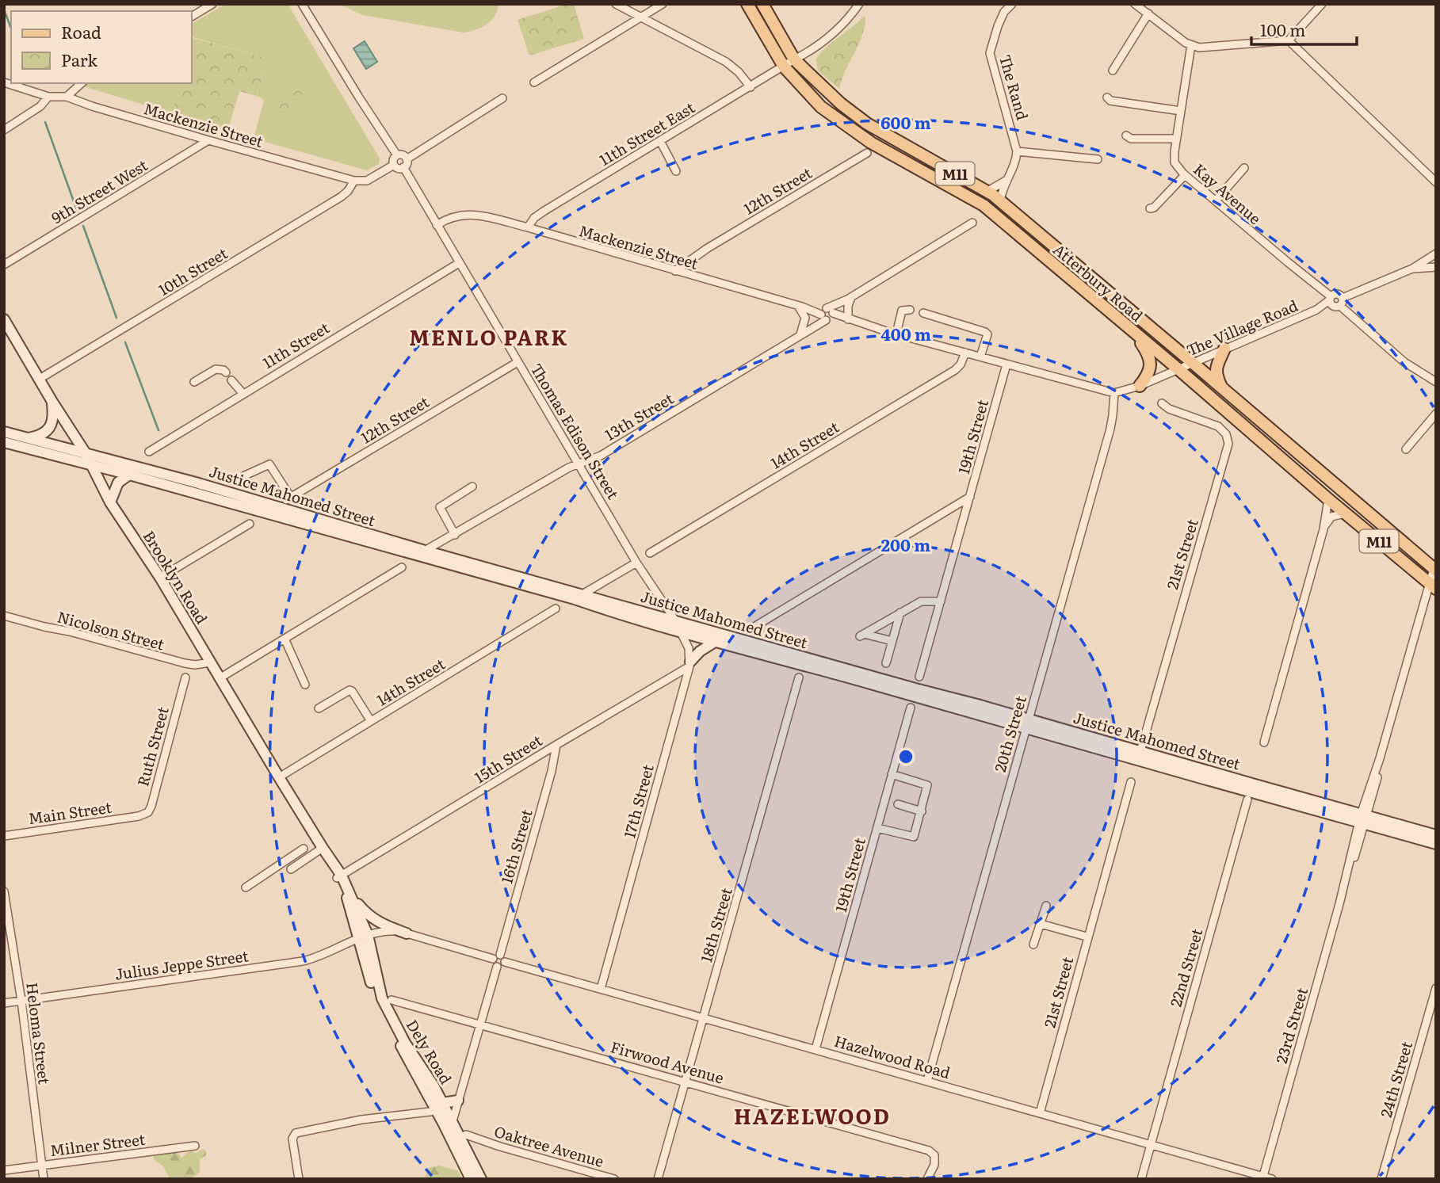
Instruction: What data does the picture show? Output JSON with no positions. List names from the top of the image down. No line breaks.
{"streets":{"main road":["M11","Atterbury Road","Justice Mahomed Street","Brooklyn Road","Dely Road"],"street":["The Rand","Mackenzie Street","11th Street East","12th Street","9th Street West","Kay Avenue","10th Street","The Village Road","11th Street","13th Street","Thomas Edison Street","19th Street","14th Street","21st Street","Nicolson Street","20th Street","Ruth Street","15th Street","17th Street","Main Street","16th Street","18th Street","Julius Jeppe Street","22nd Street","23rd Street","Heloma Street","Hazelwood Road","Firwood Avenue","24th Street","Milner Street","Oaktree Avenue"]},"crossings":[["Mackenzie Street","11th Street East"],["Mackenzie Street","12th Street"],["Mackenzie Street","9th Street West"],["Mackenzie Street","10th Street"],["Mackenzie Street","13th Street"],["Mackenzie Street","Thomas Edison Street"],["Mackenzie Street","19th Street"],["Mackenzie Street","14th Street"],["Mackenzie Street","20th Street"],["11th Street East","Atterbury Road"],["12th Street","Thomas Edison Street"],["Kay Avenue","The Village Road"],["10th Street","Brooklyn Road"],["Atterbury Road","The Village Road"],["Atterbury Road","23rd Street"],["11th Street","Thomas Edison Street"],["13th Street","Thomas Edison Street"],["13th Street","Justice Mahomed Street"],["Thomas Edison Street","Justice Mahomed Street"],["19th Street","Hazelwood Road"],["14th Street","Brooklyn Road"],["Justice Mahomed Street","21st Street"],["Justice Mahomed Street","Brooklyn Road"],["Justice Mahomed Street","20th Street"],["Justice Mahomed Street","23rd Street"],["21st Street","Hazelwood Road"],["Brooklyn Road","Nicolson Street"],["Brooklyn Road","15th Street"],["Brooklyn Road","Julius Jeppe Street"],["Brooklyn Road","Dely Road"],["20th Street","Hazelwood Road"],["Ruth Street","Main Street"],["15th Street","17th Street"],["15th Street","16th Street"],["17th Street","Hazelwood Road"],["16th Street","Hazelwood Road"],["18th Street","Hazelwood Road"],["18th Street","Firwood Avenue"],["Julius Jeppe Street","Heloma Street"],["Julius Jeppe Street","Dely Road"],["22nd Street","Hazelwood Road"],["23rd Street","Hazelwood Road"],["Heloma Street","Milner Street"],["Dely Road","Oaktree Avenue"]],"districts":["MENLO PARK","HAZELWOOD"],"legend":["Road","Park"],"scale_bar":"100 m","rings":["600 m","400 m","200 m"]}
